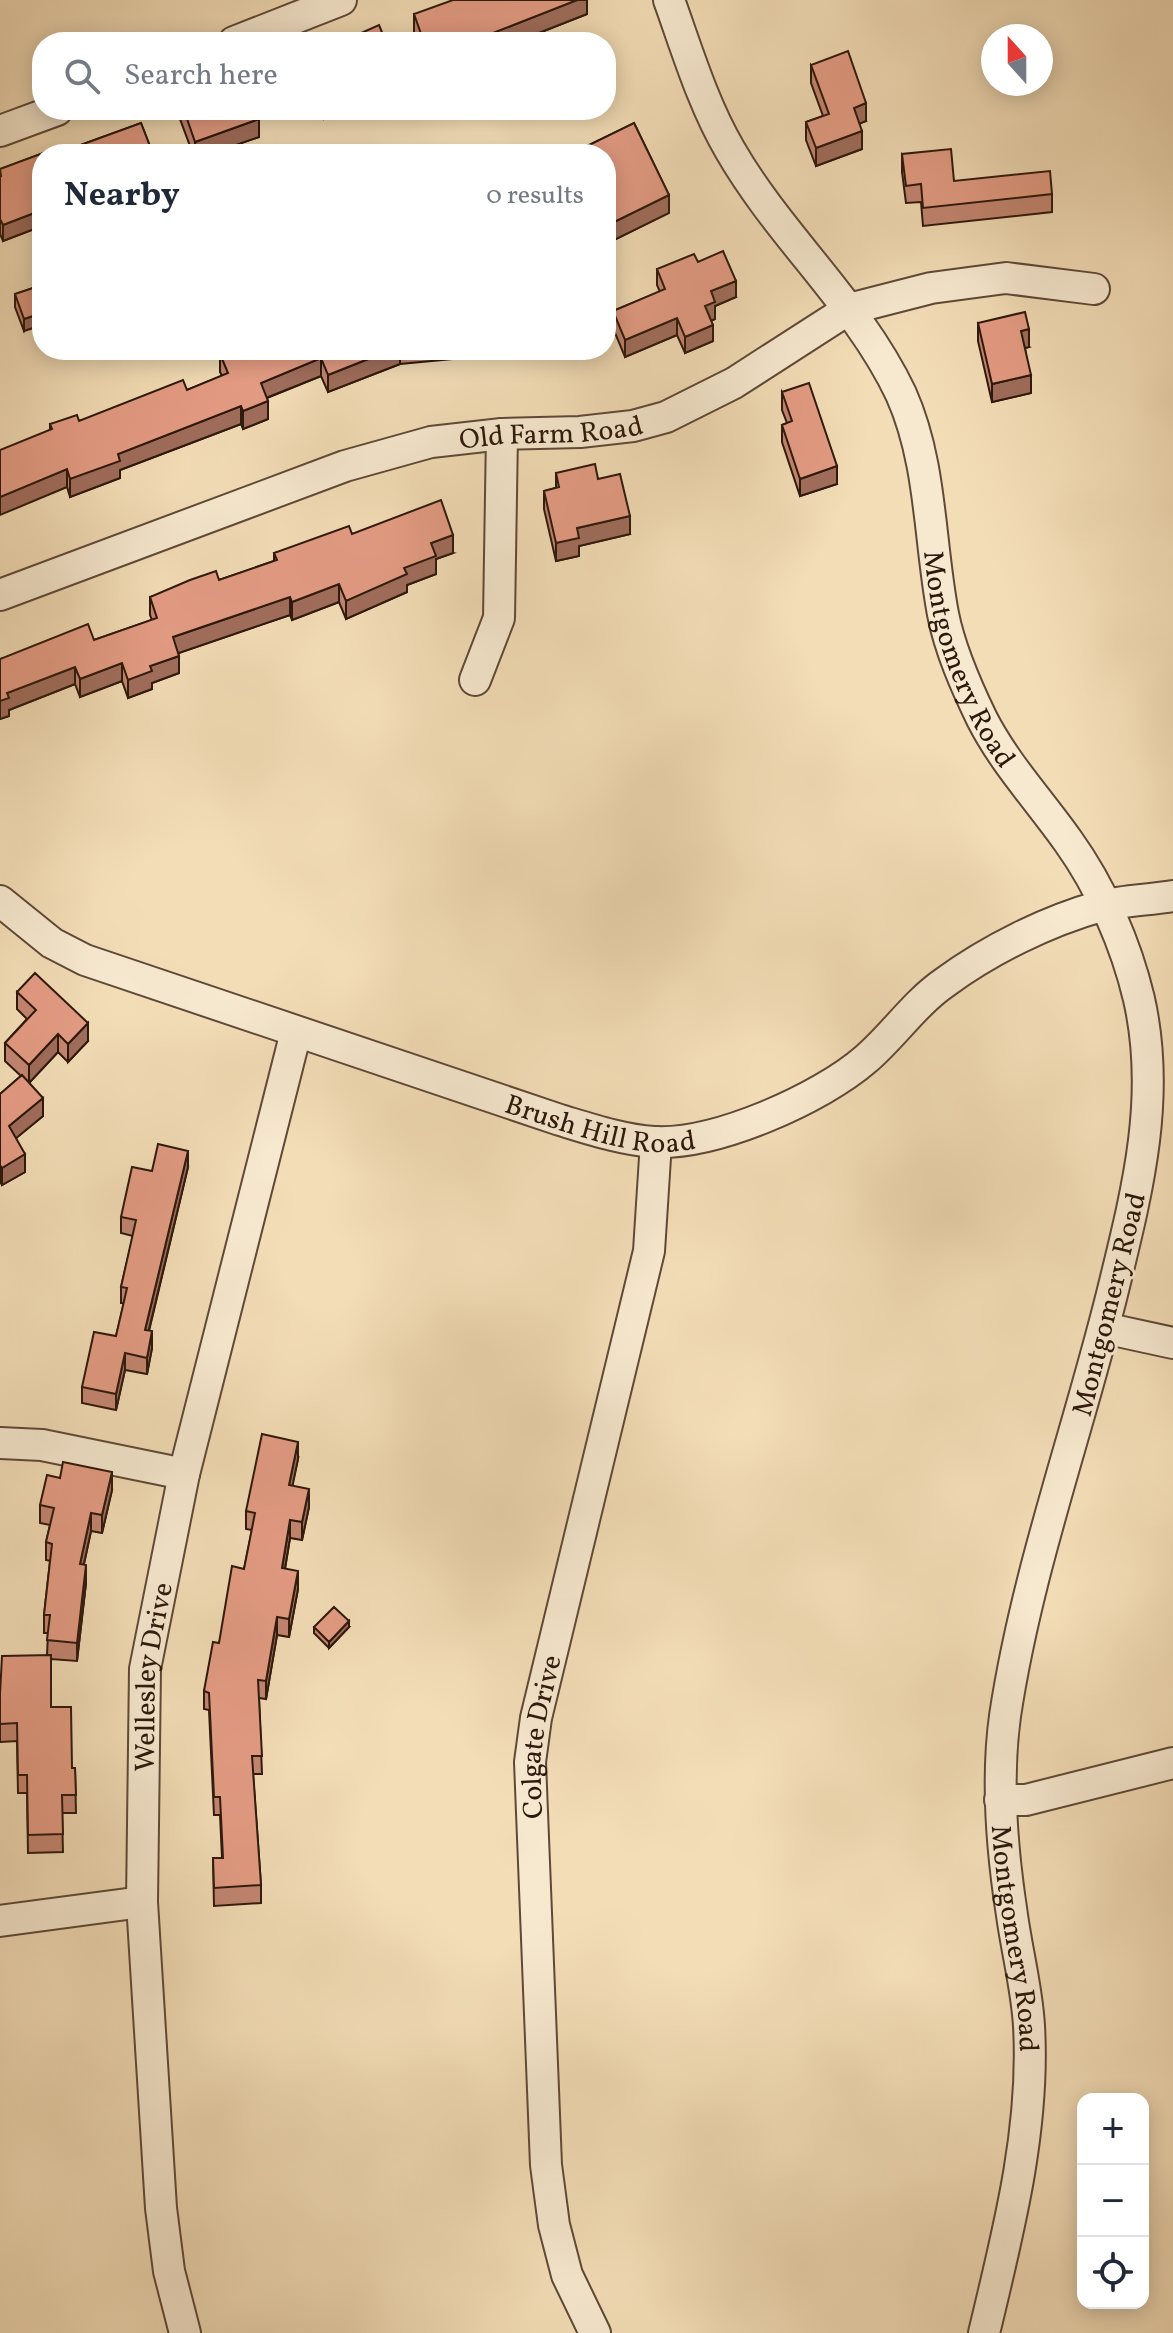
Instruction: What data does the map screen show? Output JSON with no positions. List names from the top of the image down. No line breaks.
{"streets":{"street":["Old Farm Road","Montgomery Road","Brush Hill Road","Wellesley Drive","Colgate Drive"]},"crossings":[["Old Farm Road","Montgomery Road"],["Montgomery Road","Brush Hill Road"],["Brush Hill Road","Wellesley Drive"],["Brush Hill Road","Colgate Drive"]],"north":"top","page":{"search":"Search here","heading":["Nearby","0 results"],"map_buttons":["+","−"]}}
